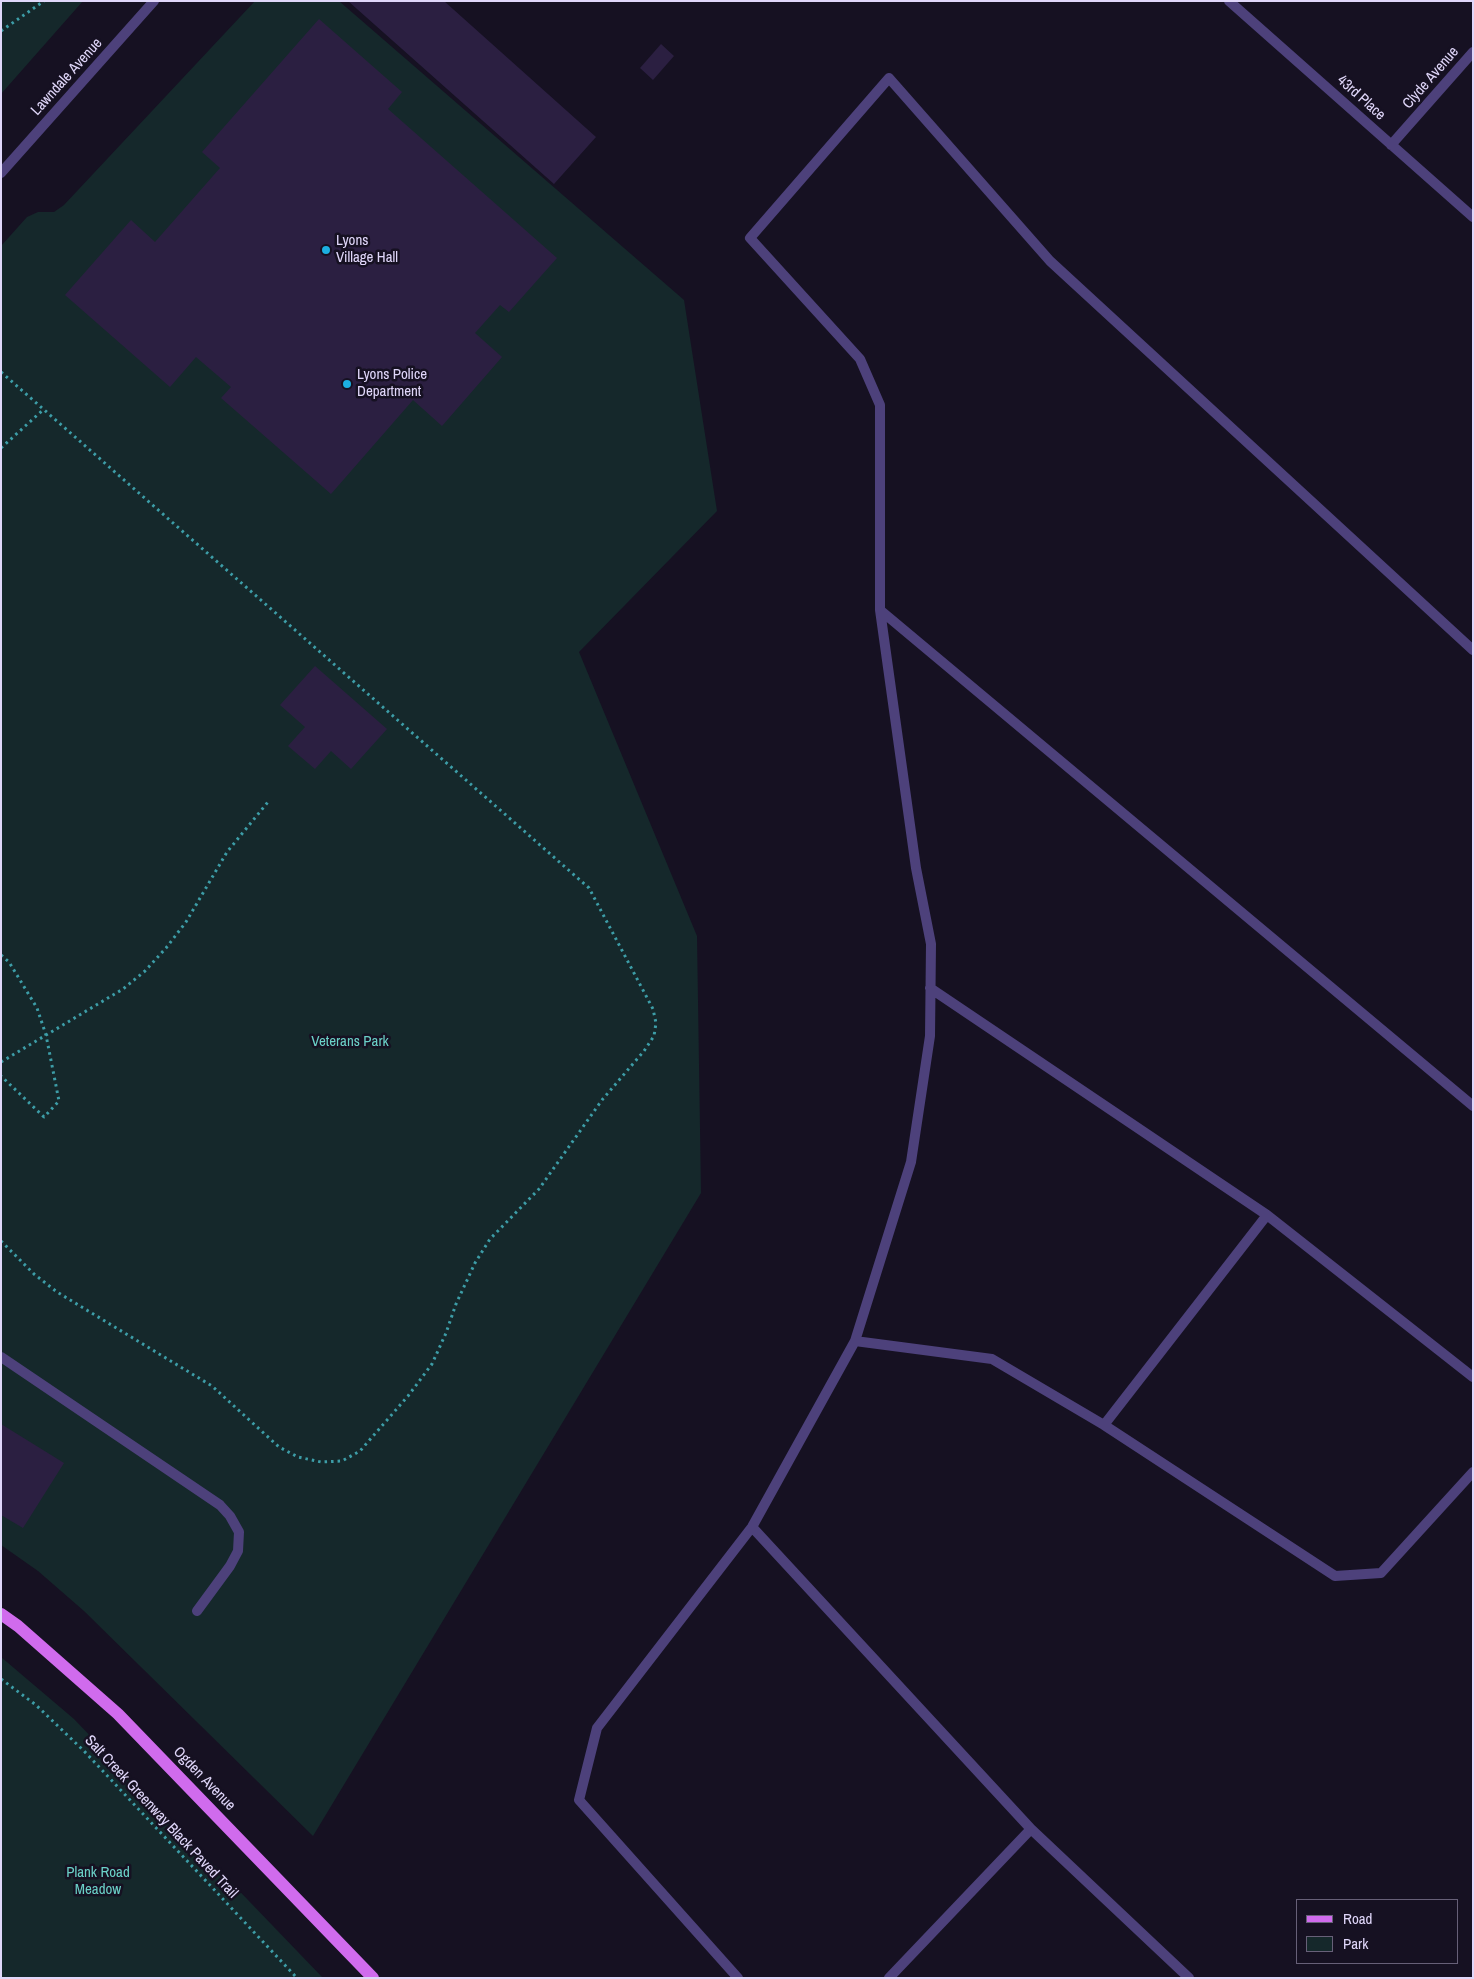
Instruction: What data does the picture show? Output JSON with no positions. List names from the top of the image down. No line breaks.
{"streets":{"main road":["Ogden Avenue"],"street":["Lawndale Avenue","Clyde Avenue","43rd Place"],"path":["Salt Creek Greenway Black Paved Trail"]},"crossings":[["Clyde Avenue","43rd Place"]],"parks":["Veterans Park","Plank Road Meadow"],"places":["Lyons Village Hall","Lyons Police Department"],"legend":["Road","Park"]}
